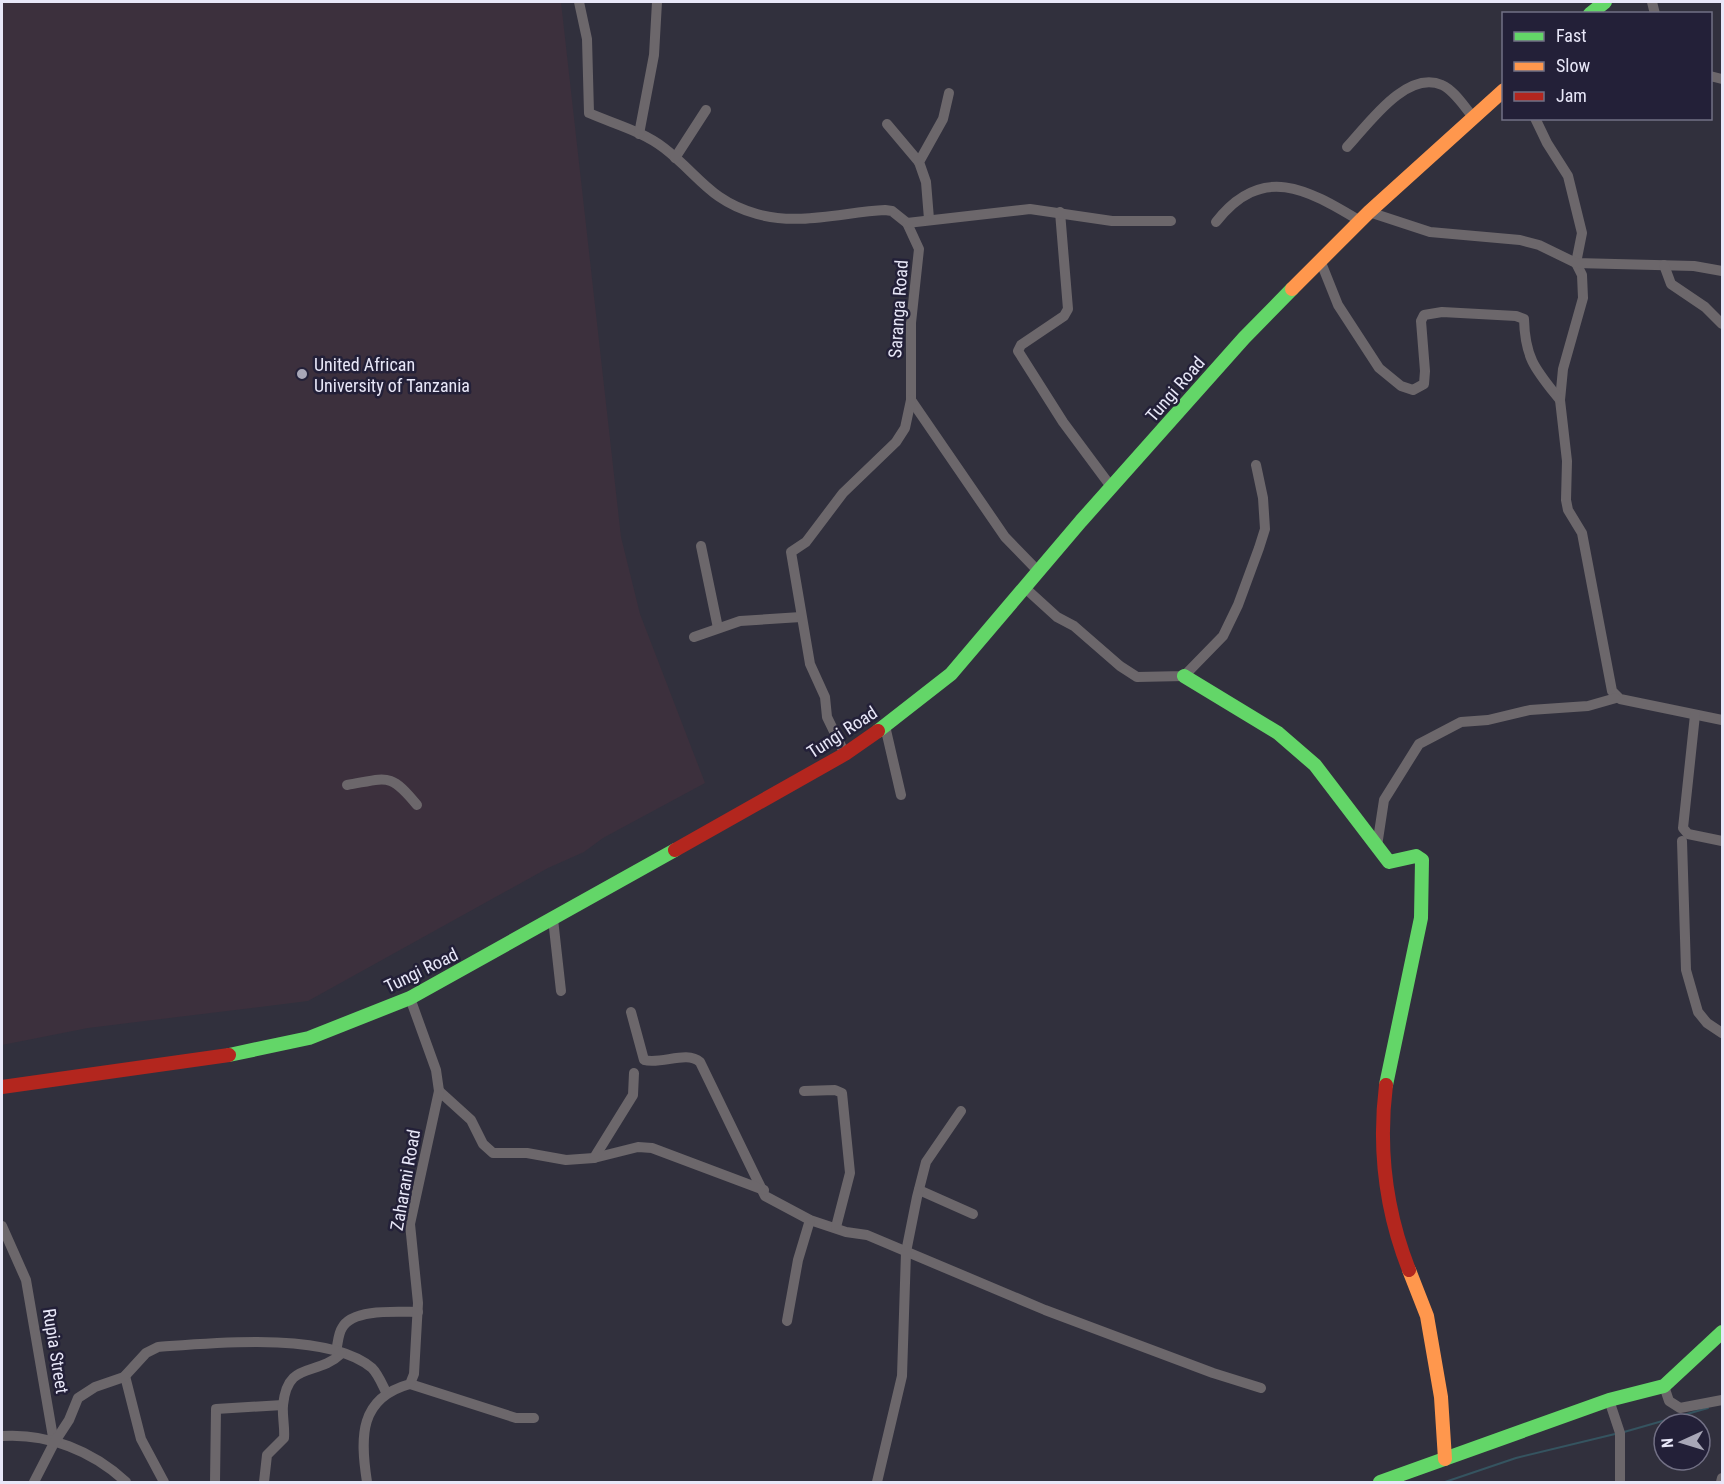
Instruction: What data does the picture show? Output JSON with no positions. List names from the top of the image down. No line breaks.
{"streets":{"main road":["Tungi Road"],"street":["Saranga Road","Zaharani Road","Rupia Street"]},"crossings":[["Tungi Road","Zaharani Road"]],"places":["United African University of Tanzania"],"legend":["Fast","Slow","Jam"],"north":"left"}
